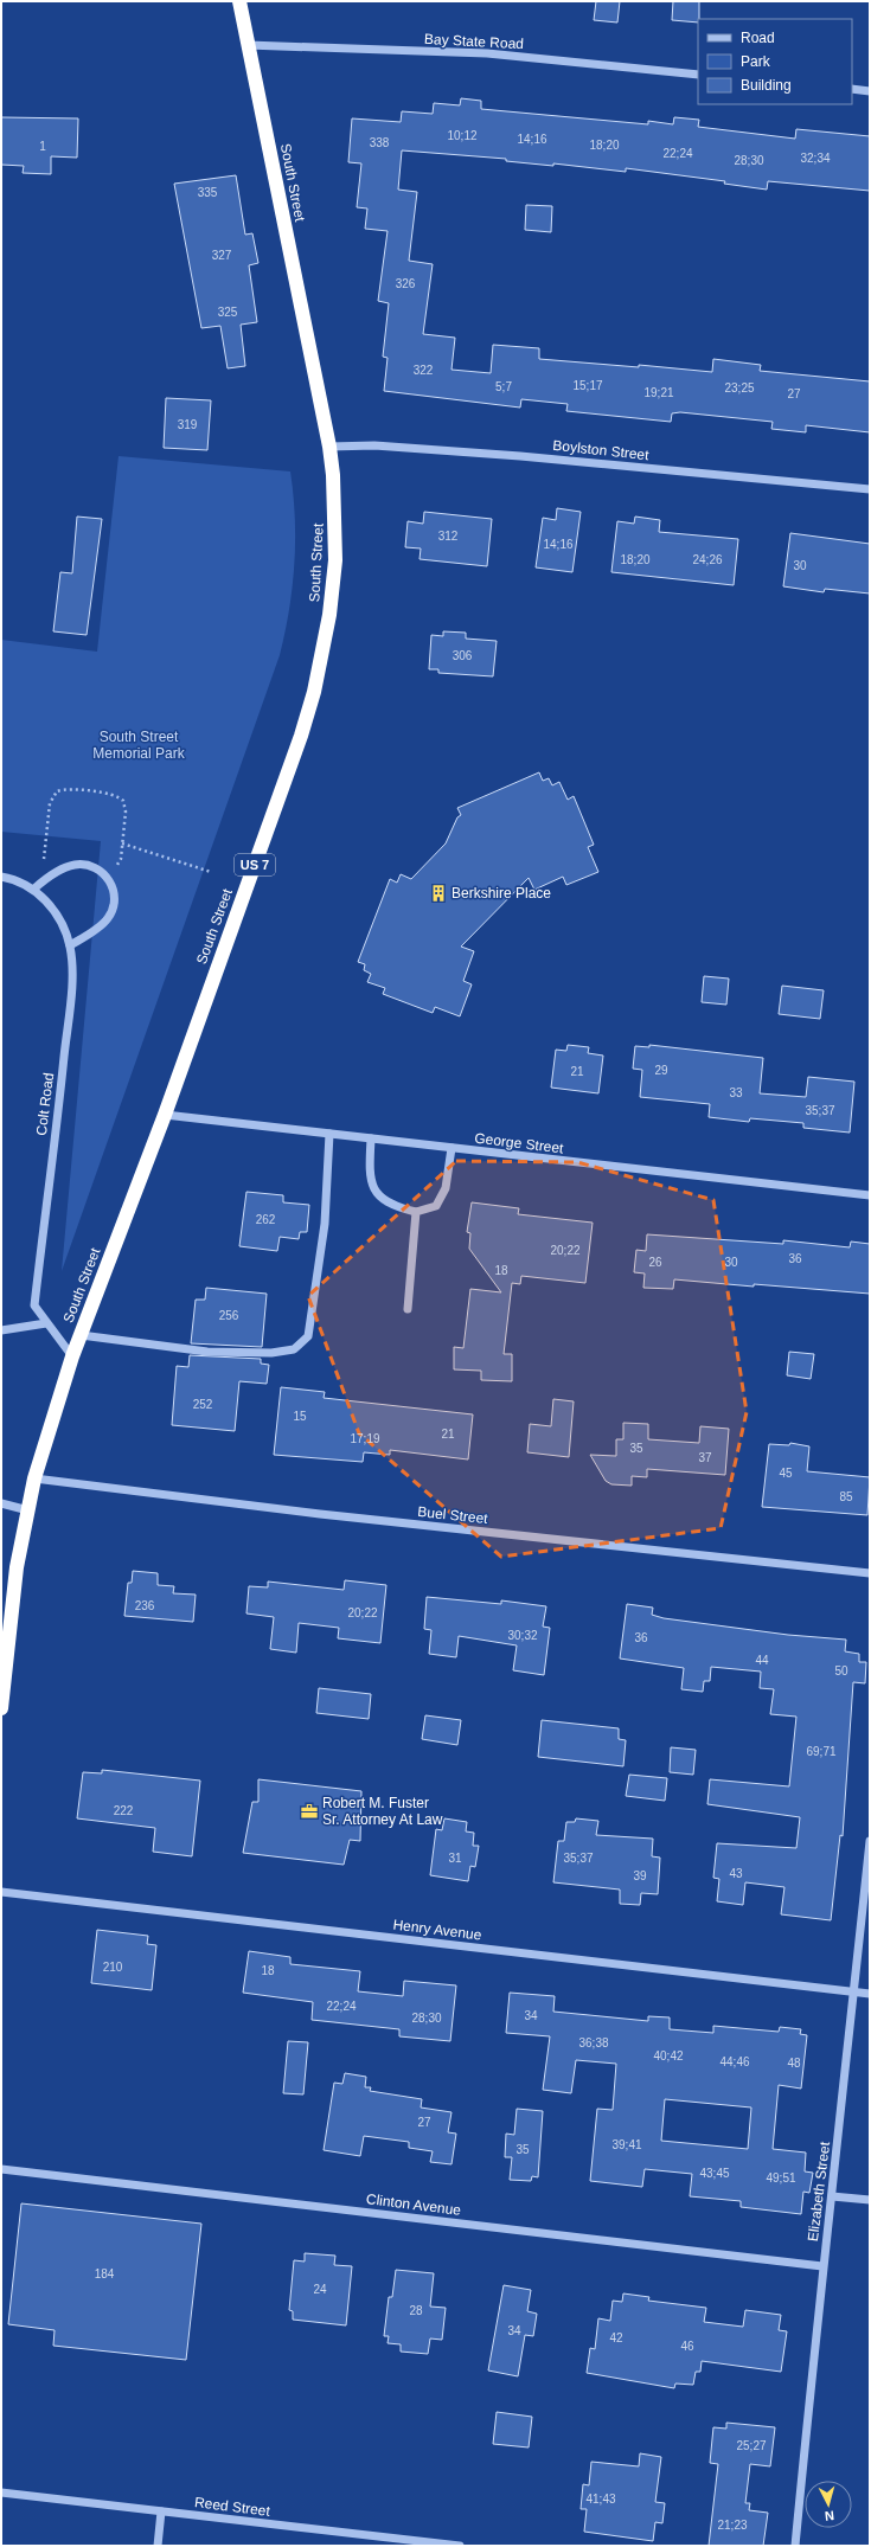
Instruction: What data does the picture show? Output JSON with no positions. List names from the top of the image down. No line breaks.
{"streets":{"highway":["South Street","US 7"],"street":["Bay State Road","Boylston Street","Colt Road","George Street","Buel Street","Henry Avenue","Elizabeth Street","Clinton Avenue","Reed Street"]},"crossings":[["Bay State Road","South Street"],["South Street","Boylston Street"],["South Street","Colt Road"],["South Street","George Street"],["South Street","Buel Street"],["Henry Avenue","Elizabeth Street"],["Elizabeth Street","Clinton Avenue"]],"parks":["South Street Memorial Park"],"places":{"building":["Berkshire Place"],"office":["Robert M. Fuster Sr. Attorney At Law"]},"house_numbers":["10;12","14;16","338","18;20","1","22;24","32;34","28;30","335","327","326","325","322","15;17","5;7","23;25","19;21","27","319","312","14;16","18;20","24;26","30","306","29","21","33","35;37","262","20;22","36","26","30","18","256","252","15","21","17;19","35","37","45","85","236","20;22","30;32","36","44","50","69;71","222","31","35;37","43","39","210","18","22;24","34","28;30","36;38","40;42","44;46","48","27","39;41","35","43;45","49;51","184","24","28","34","42","46","25;27","41;43","21;23"],"legend":["Road","Park","Building"],"north":"bottom"}
